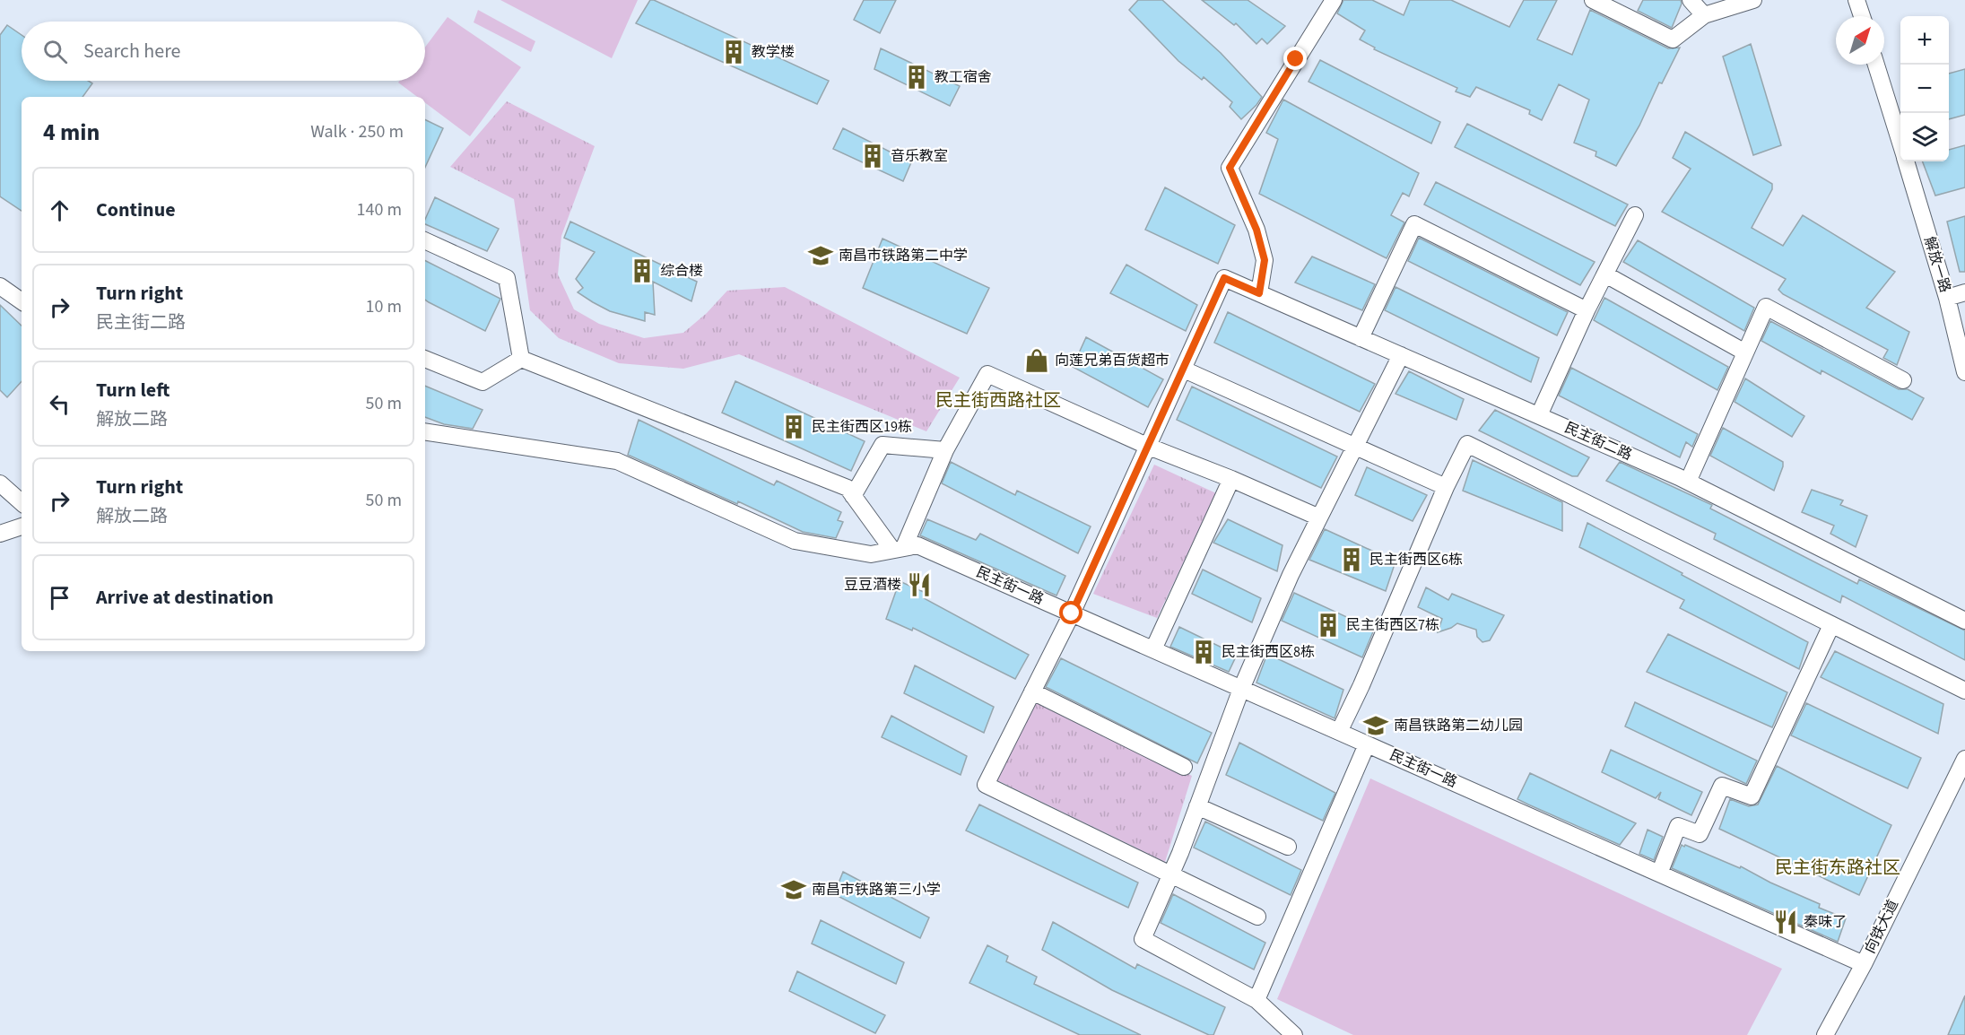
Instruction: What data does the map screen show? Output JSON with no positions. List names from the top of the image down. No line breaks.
{"streets":{"street":["解放一路","民主街二路","民主街一路","向铁大道"]},"crossings":[["民主街一路","向铁大道"]],"districts":["民主街西路社区","民主街东路社区"],"places":{"building":["教学楼","教工宿舍","音乐教室","综合楼","民主街西区19栋","民主街西区6栋","民主街西区7栋","民主街西区8栋"],"school or university":["南昌市铁路第二中学","南昌铁路第二幼儿园","南昌市铁路第三小学"],"shop":["向莲兄弟百货超市"],"restaurant":["豆豆酒楼","秦味了"]},"north":"top right","page":{"map_buttons":["+","−"],"search":"Search here","heading":["4 min","Walk · 250 m"],"list":[["Continue","140 m"],["Turn right","民主街二路","10 m"],["Turn left","解放二路","50 m"],["Turn right","解放二路","50 m"],"Arrive at destination"]}}
